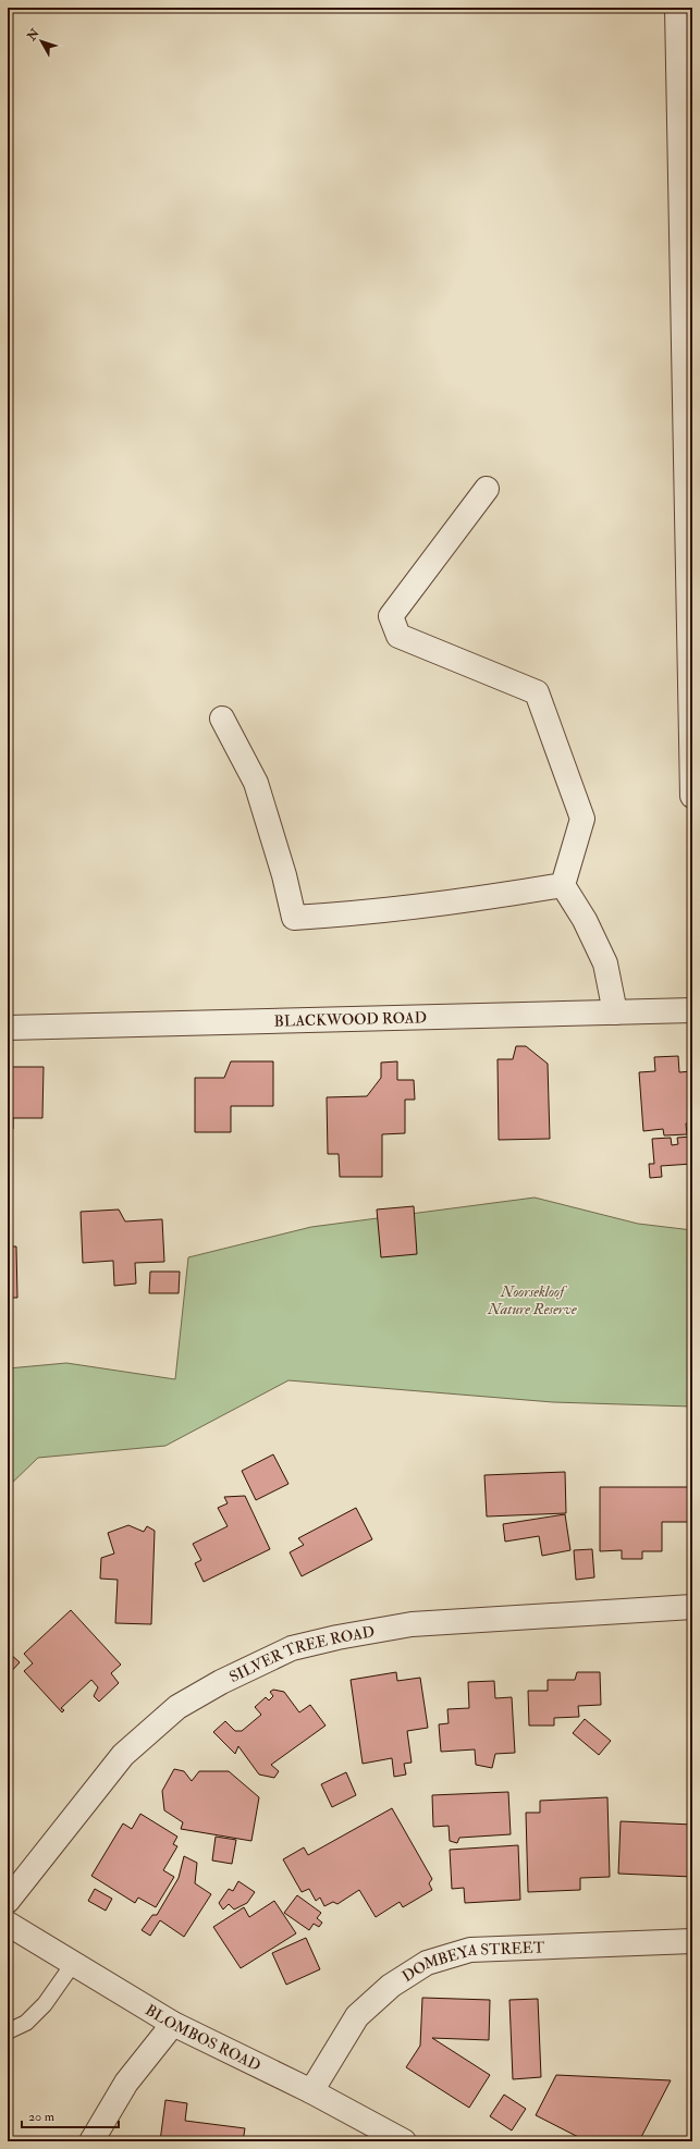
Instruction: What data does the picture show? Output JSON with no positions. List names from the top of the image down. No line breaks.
{"streets":{"street":["BLACKWOOD ROAD","SILVER TREE ROAD","DOMBEYA STREET","BLOMBOS ROAD"]},"crossings":[["DOMBEYA STREET","BLOMBOS ROAD"]],"parks":["Noorsekloof Nature Reserve"],"scale_bar":"20 m","north":"top left"}
